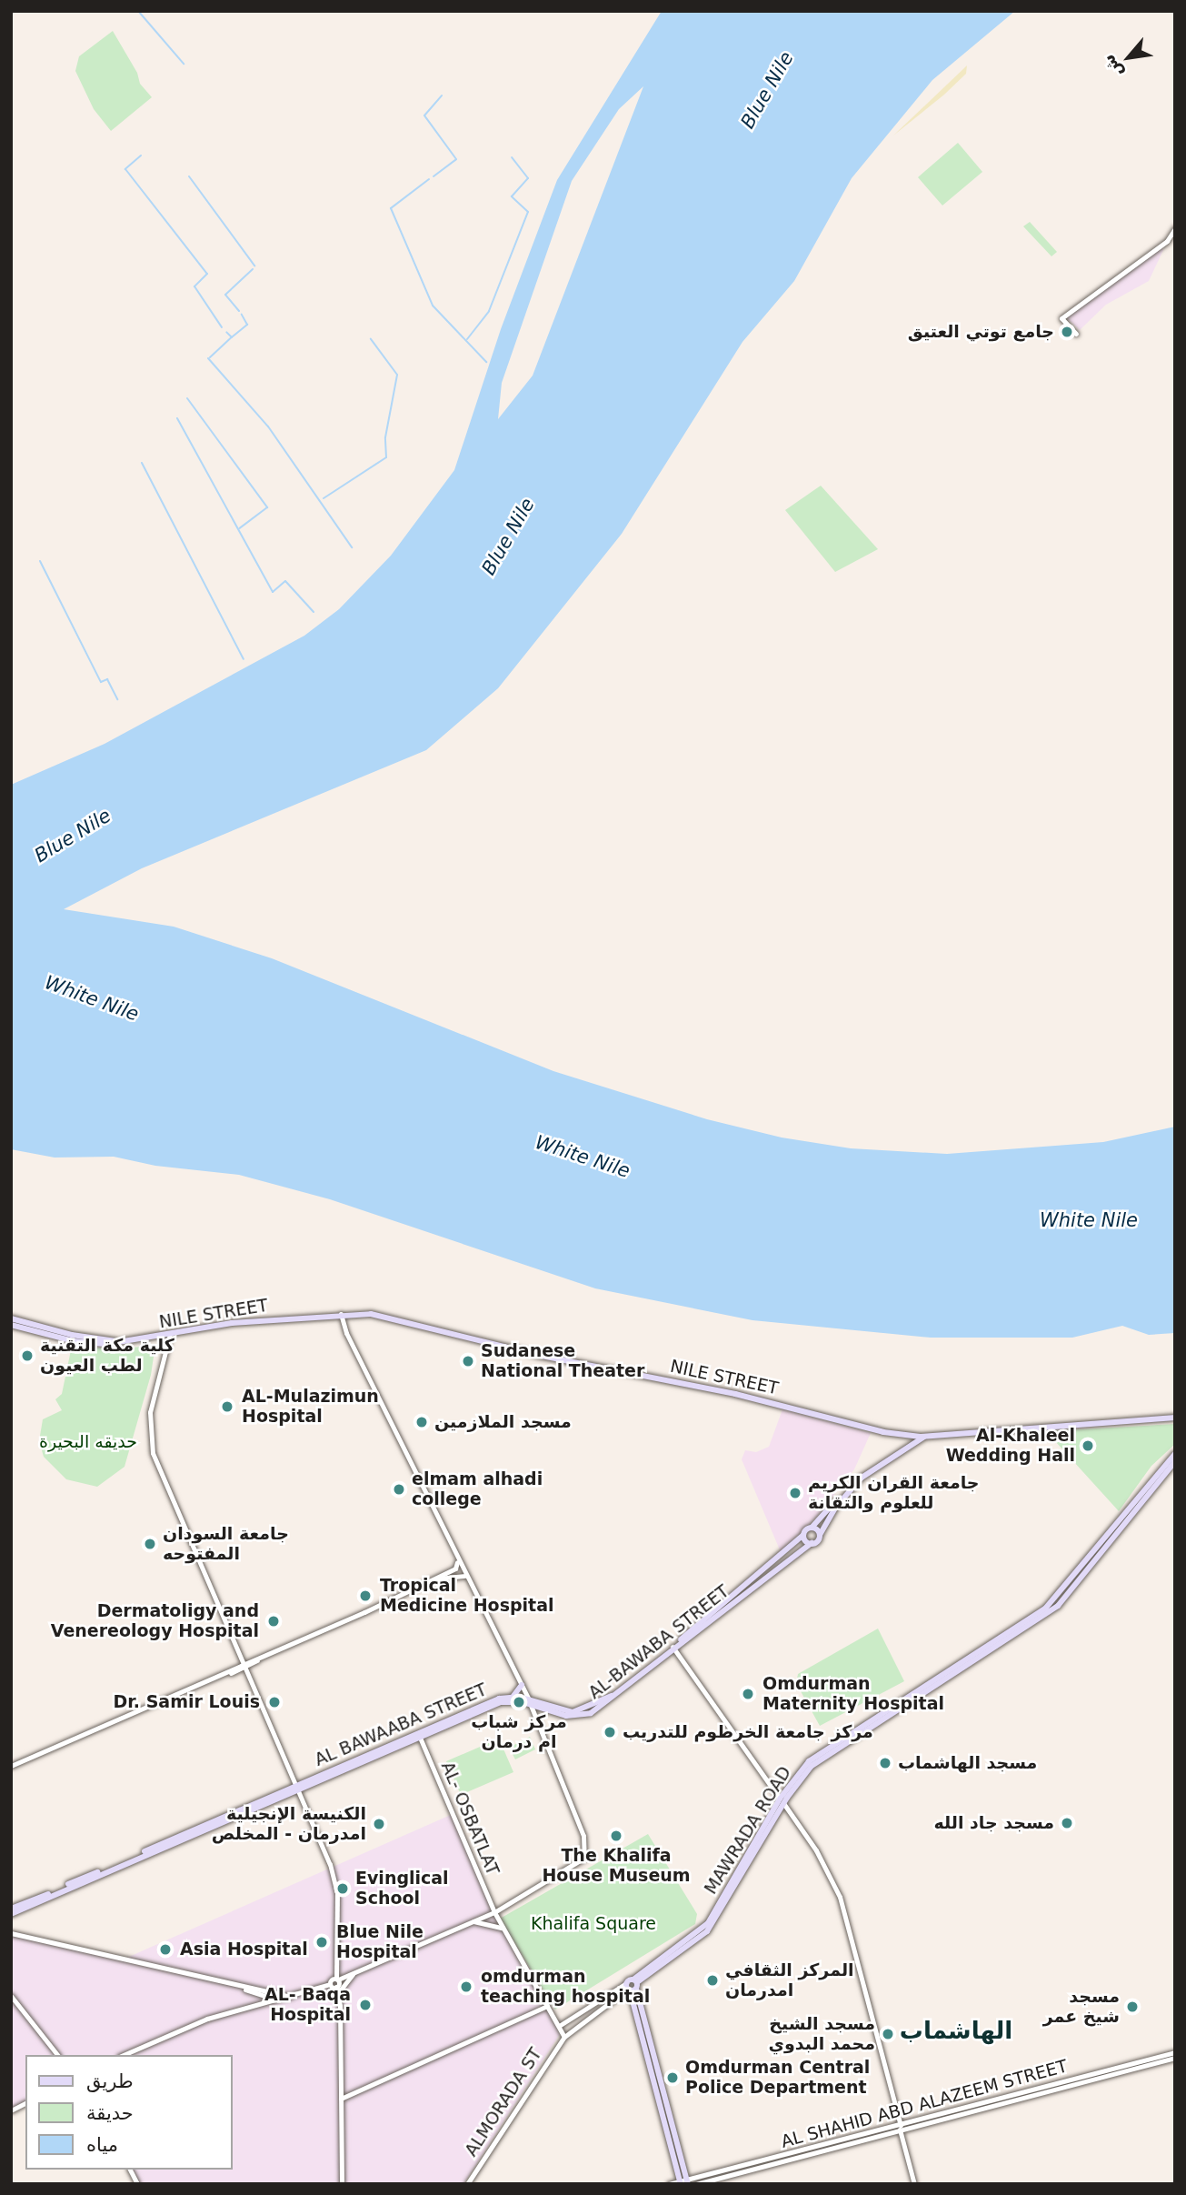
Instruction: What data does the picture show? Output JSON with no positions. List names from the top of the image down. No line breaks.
{"streets":{"main road":["NILE STREET","AL-BAWABA STREET","AL BAWAABA STREET","MAWRADA ROAD"],"street":["AL- OSBATLAT","ALMORADA ST","AL SHAHID ABD ALAZEEM STREET"]},"crossings":[["NILE STREET","AL-BAWABA STREET"],["AL-BAWABA STREET","AL BAWAABA STREET"],["AL-BAWABA STREET","AL- OSBATLAT"],["AL BAWAABA STREET","AL- OSBATLAT"],["AL- OSBATLAT","ALMORADA ST"],["MAWRADA ROAD","ALMORADA ST"]],"districts":["الهاشماب"],"water":["Blue Nile","White Nile"],"parks":["حديقه البحيرة","Khalifa Square"],"places":["جامع توتي العتيق","كلية مكة التقنية لطب العيون","Sudanese National Theater","AL-Mulazimun Hospital","مسجد الملازمين","Al-Khaleel Wedding Hall","elmam alhadi college","جامعة القران الكريم للعلوم والتقانة","جامعة السودان المفتوحه","Tropical Medicine Hospital","Dermatoligy and Venereology Hospital","Omdurman Maternity Hospital","Dr. Samir Louis","مركز شباب ام درمان","مركز جامعة الخرطوم للتدريب","مسجد الهاشماب","مسجد جاد الله","الكنيسة الإنجيلية امدرمان - المخلص","The Khalifa House Museum","Evinglical School","Blue Nile Hospital","Asia Hospital","المركز الثقافي امدرمان","omdurman teaching hospital","AL- Baqa Hospital","مسجد شيخ عمر","مسجد الشيخ محمد البدوي","Omdurman Central Police Department"],"legend":["طريق","حديقة","مياه"],"north":"bottom left"}
